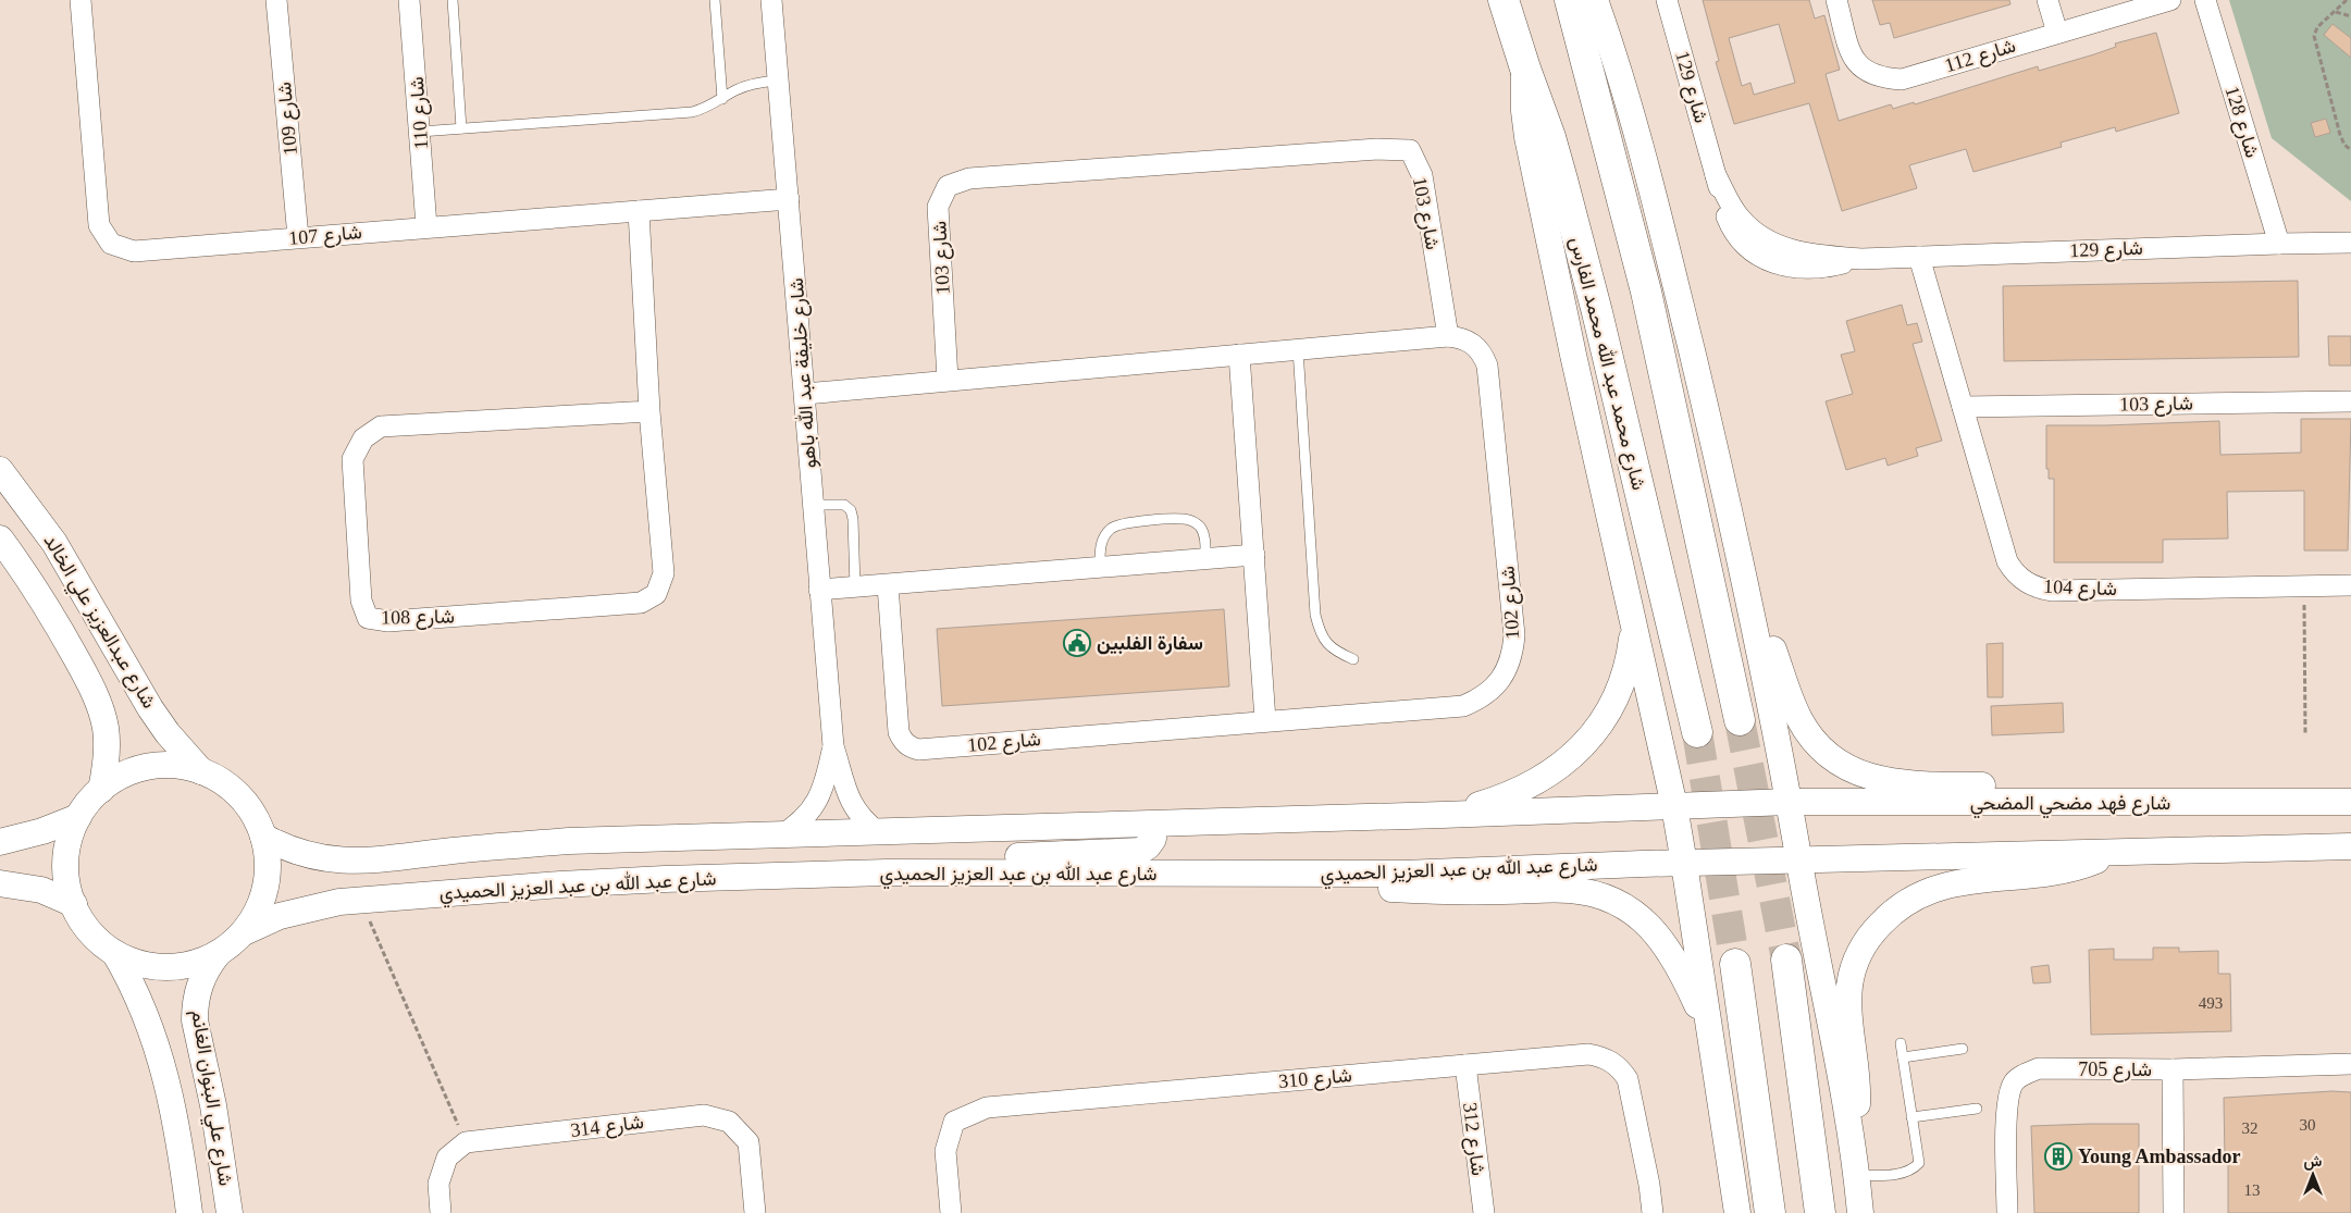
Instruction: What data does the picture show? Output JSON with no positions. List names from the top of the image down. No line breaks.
{"streets":{"main road":["شارع محمد عبد الله محمد الفارس"],"street":["شارع 112","شارع 129","شارع 110","شارع 109","شارع 128","شارع 103","شارع 107","شارع خليفة عبد الله باهو","شارع 104","شارع 102","شارع 108","شارع عبدالعزيز علي الخالد","شارع فهد مضحي المضحي","شارع عبد الله بن عبد العزيز الحميدي","شارع 705","شارع 310","شارع علي البنوان الغانم","شارع 314","شارع 312"]},"crossings":[["شارع 129","شارع 128"],["شارع 129","شارع 104"],["شارع 110","شارع 107"],["شارع 109","شارع 107"],["شارع 103","شارع 104"],["شارع 103","شارع 102"],["شارع 107","شارع خليفة عبد الله باهو"],["شارع 107","شارع 108"],["شارع 310","شارع 312"]],"places":{"public building":["سفارة الفلبين"],"building":["Young Ambassador"]},"house_numbers":["493","30","32","13"],"north":"top"}
